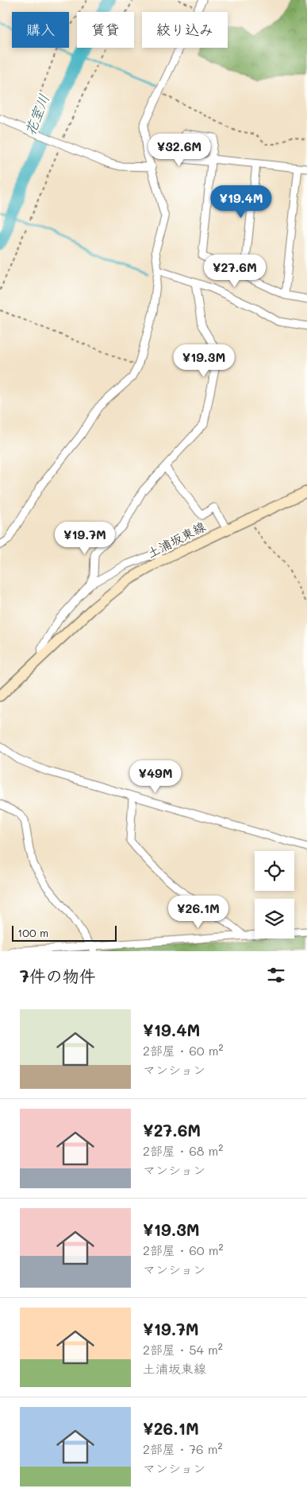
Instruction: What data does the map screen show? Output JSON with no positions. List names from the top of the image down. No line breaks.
{"streets":{"main road":["土浦坂東線"]},"water":["花室川"],"scale_bar":"100 m","page":{"chip":["購入","賃貸","絞り込み"],"price":["¥32.6M","¥19.4M","¥27.6M","¥19.3M","¥19.7M","¥49M","¥26.1M"],"scale":"100 m","heading":"7件の物件","list":[{"name":"¥19.4M","note":"2部屋 · 60 m² · マンション"},{"name":"¥27.6M","note":"2部屋 · 68 m² · マンション"},{"name":"¥19.3M","note":"2部屋 · 60 m² · マンション"},{"name":"¥19.7M","note":"2部屋 · 54 m² · 土浦坂東線"},{"name":"¥26.1M","note":"2部屋 · 76 m² · マンション"}]}}
